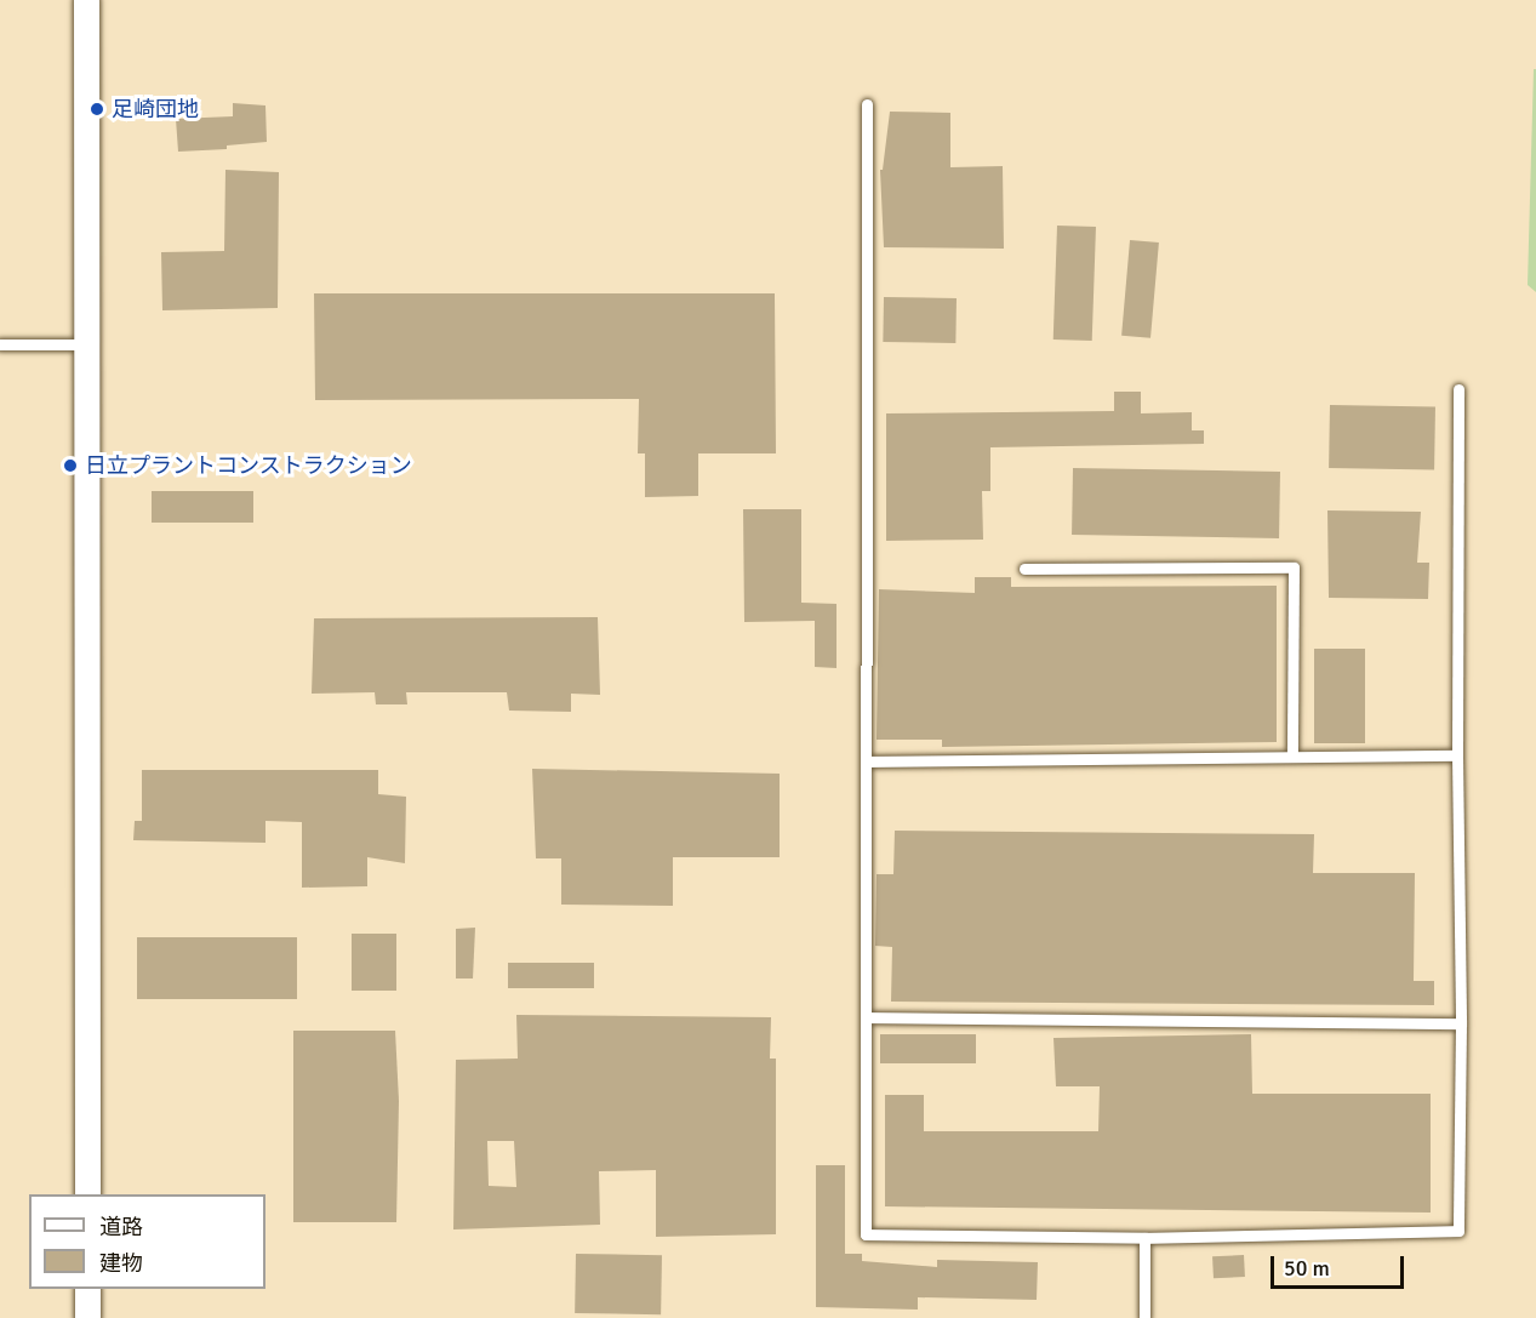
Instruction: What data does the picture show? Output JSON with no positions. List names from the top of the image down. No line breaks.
{"places":["足崎団地","日立プラントコンストラクション"],"legend":["道路","建物"],"scale_bar":"50 m"}
